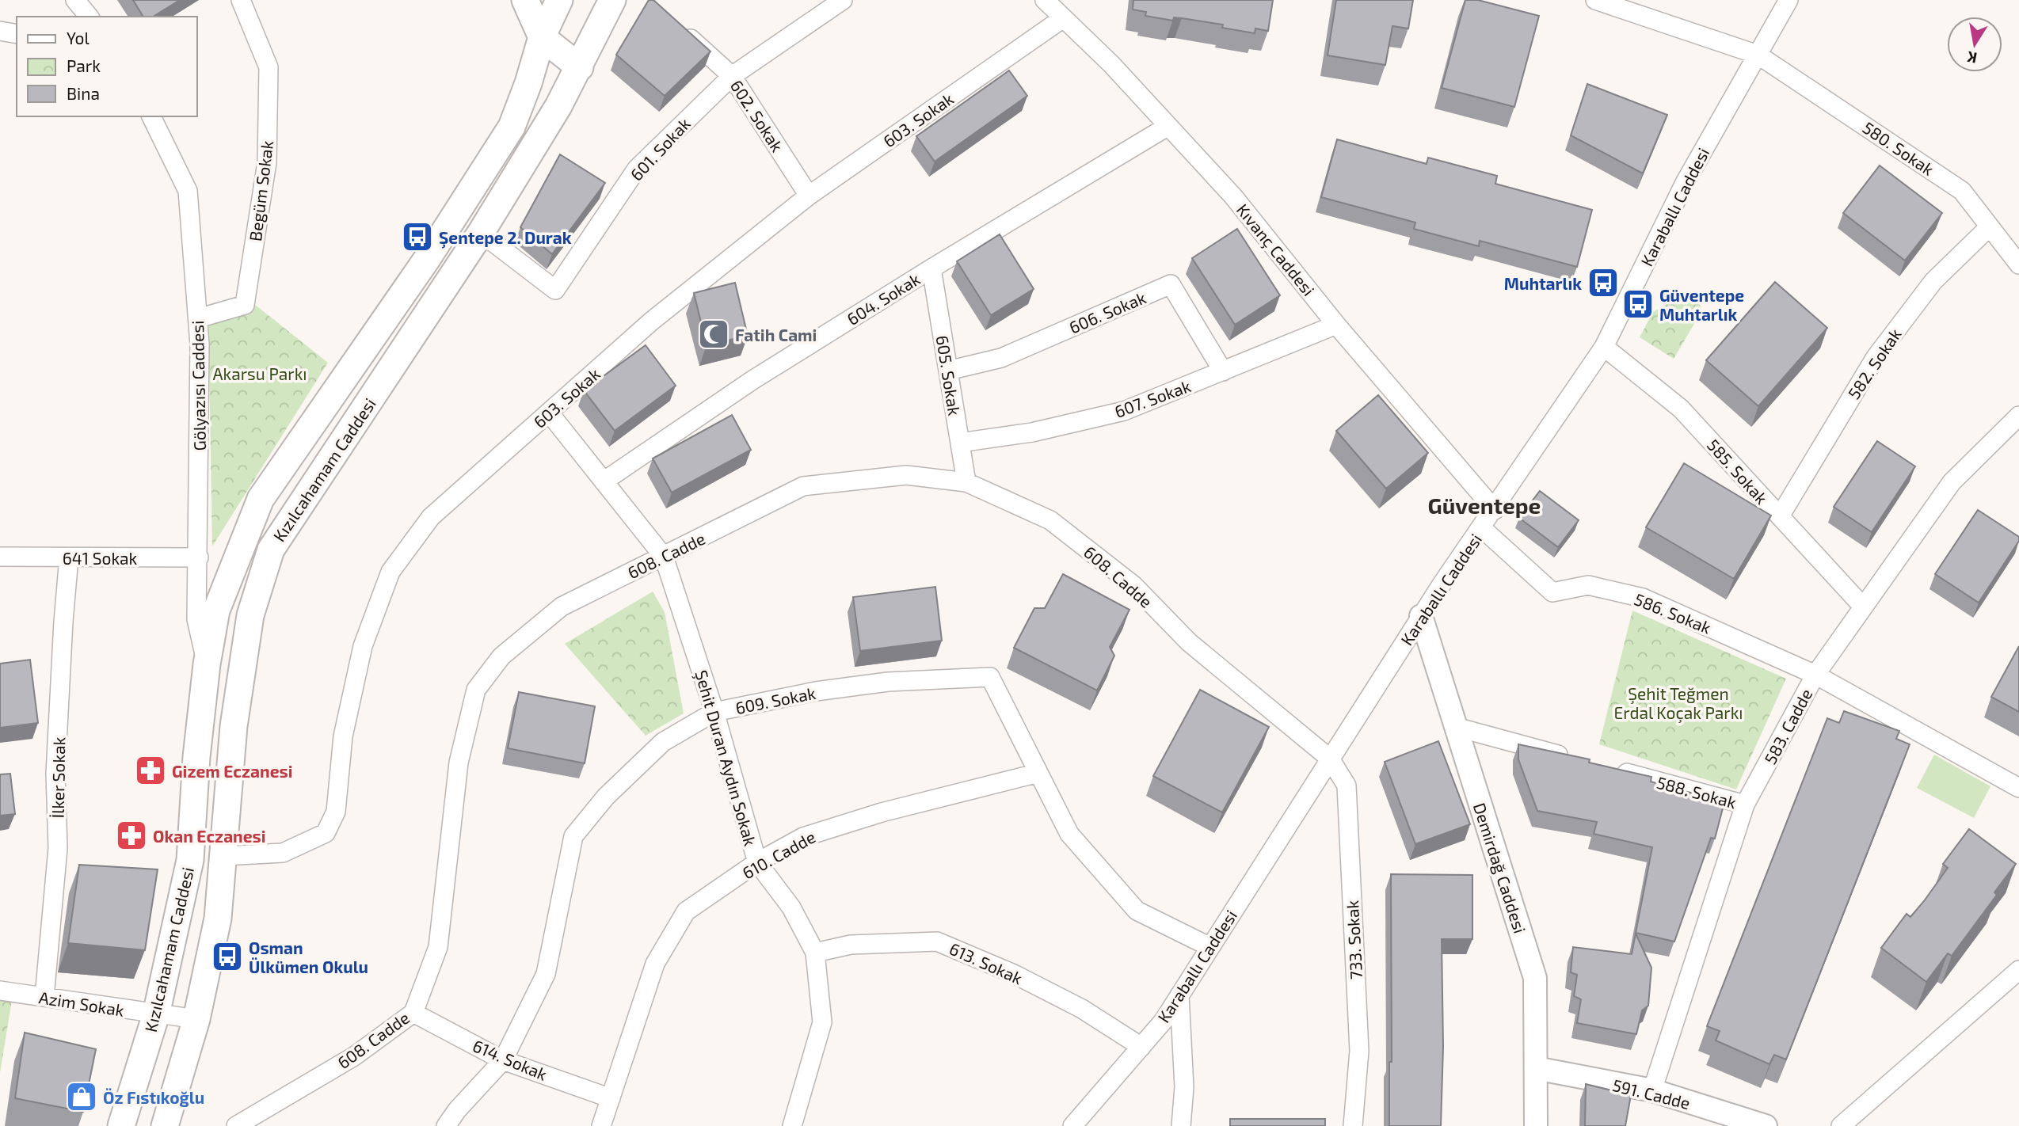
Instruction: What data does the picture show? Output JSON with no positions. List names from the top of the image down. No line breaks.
{"streets":{"main road":["Kızılcahamam Caddesi"],"street":["602. Sokak","603. Sokak","580. Sokak","601. Sokak","Begüm Sokak","Karaballı Caddesi","Kıvanç Caddesi","604. Sokak","606. Sokak","582. Sokak","605. Sokak","Gölyazısı Caddesi","607. Sokak","585. Sokak","608. Cadde","641 Sokak","586. Sokak","609. Sokak","583. Cadde","Şehit Duran Aydın Sokak","İlker Sokak","588. Sokak","610. Cadde","Demirdağ Caddesi","733. Sokak","613. Sokak","Azim Sokak","614. Sokak","591. Cadde"]},"crossings":[["602. Sokak","603. Sokak"],["602. Sokak","601. Sokak"],["603. Sokak","Kıvanç Caddesi"],["603. Sokak","Kızılcahamam Caddesi"],["603. Sokak","Şehit Duran Aydın Sokak"],["580. Sokak","Karaballı Caddesi"],["580. Sokak","582. Sokak"],["601. Sokak","Kızılcahamam Caddesi"],["Begüm Sokak","Gölyazısı Caddesi"],["Karaballı Caddesi","Kıvanç Caddesi"],["Karaballı Caddesi","585. Sokak"],["Karaballı Caddesi","608. Cadde"],["Karaballı Caddesi","586. Sokak"],["Karaballı Caddesi","609. Sokak"],["Karaballı Caddesi","Demirdağ Caddesi"],["Karaballı Caddesi","733. Sokak"],["Karaballı Caddesi","613. Sokak"],["Kıvanç Caddesi","604. Sokak"],["Kıvanç Caddesi","607. Sokak"],["604. Sokak","605. Sokak"],["604. Sokak","Şehit Duran Aydın Sokak"],["606. Sokak","605. Sokak"],["606. Sokak","607. Sokak"],["582. Sokak","585. Sokak"],["605. Sokak","607. Sokak"],["605. Sokak","608. Cadde"],["Gölyazısı Caddesi","Kızılcahamam Caddesi"],["Gölyazısı Caddesi","641 Sokak"],["Kızılcahamam Caddesi","Azim Sokak"],["585. Sokak","583. Cadde"],["608. Cadde","Şehit Duran Aydın Sokak"],["608. Cadde","733. Sokak"],["608. Cadde","614. Sokak"],["641 Sokak","İlker Sokak"],["586. Sokak","583. Cadde"],["609. Sokak","Şehit Duran Aydın Sokak"],["609. Sokak","610. Cadde"],["609. Sokak","614. Sokak"],["583. Cadde","588. Sokak"],["583. Cadde","591. Cadde"],["Şehit Duran Aydın Sokak","610. Cadde"],["Şehit Duran Aydın Sokak","613. Sokak"],["İlker Sokak","Azim Sokak"],["610. Cadde","614. Sokak"],["Demirdağ Caddesi","591. Cadde"]],"districts":["Güventepe"],"parks":["Akarsu Parkı","Şehit Teğmen Erdal Koçak Parkı"],"places":{"bus stop":["Şentepe 2. Durak","Muhtarlık","Güventepe Muhtarlık","Osman Ülkümen Okulu"],"mosque":["Fatih Cami"],"pharmacy":["Gizem Eczanesi","Okan Eczanesi"],"shop":["Öz Fıstıkoğlu"]},"legend":["Yol","Park","Bina"],"north":"bottom"}
